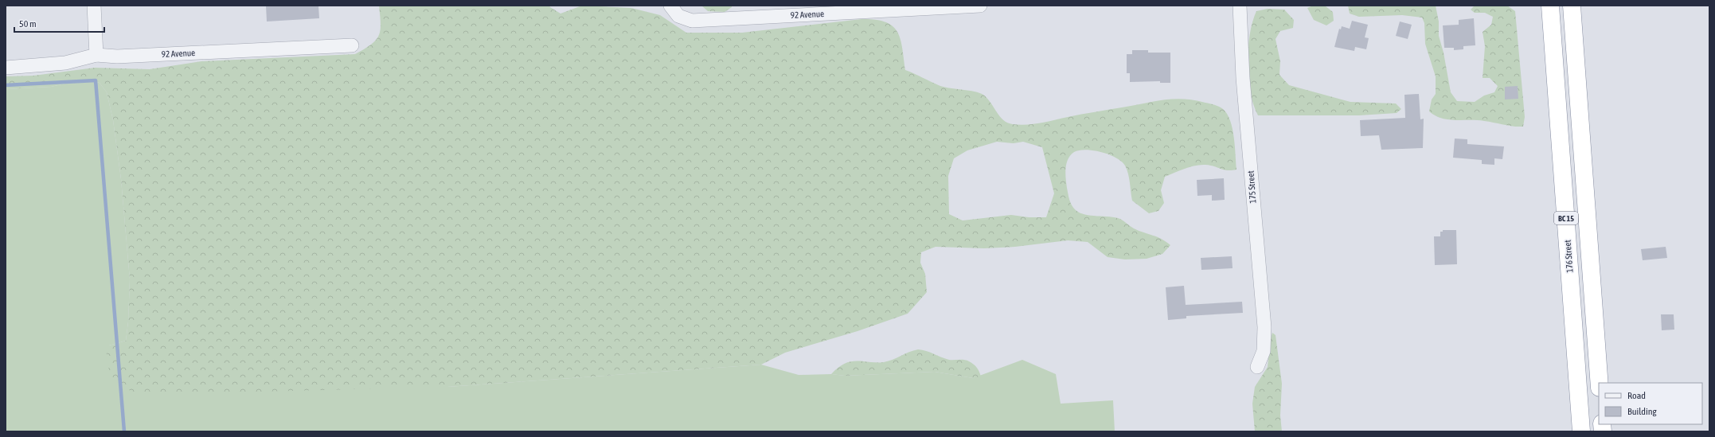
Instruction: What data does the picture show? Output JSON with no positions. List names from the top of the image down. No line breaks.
{"streets":{"highway":["BC 15","176 Street"],"street":["92 Avenue","175 Street"]},"legend":["Road","Building"],"scale_bar":"50 m"}
